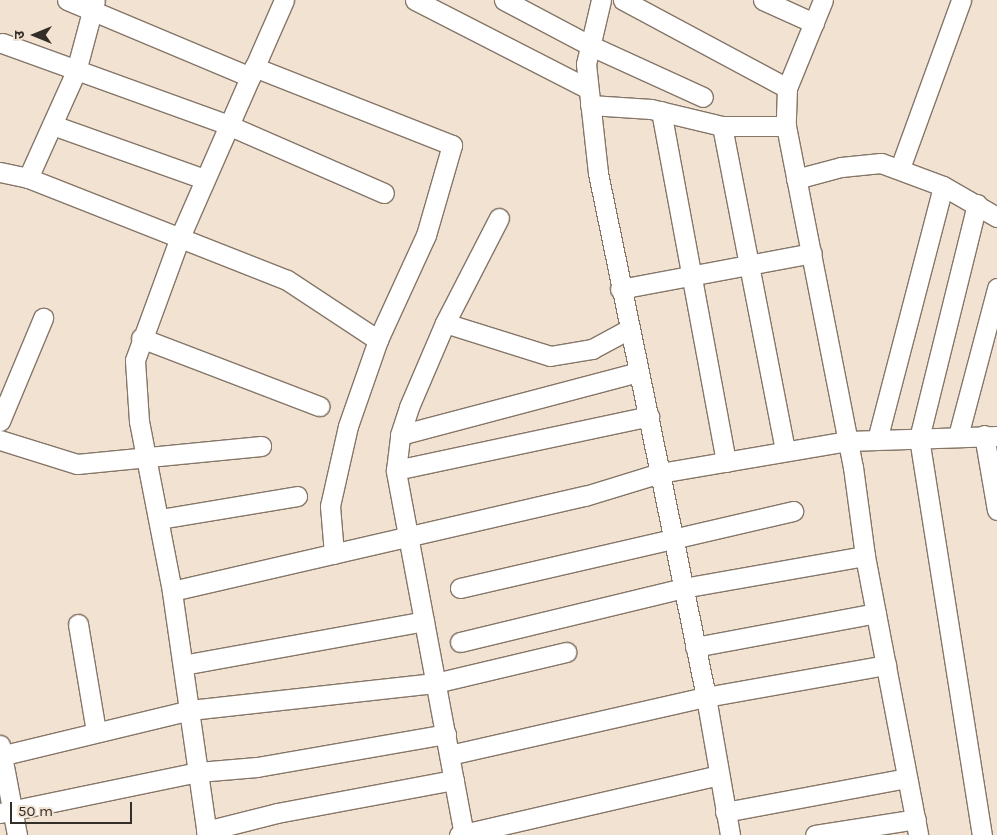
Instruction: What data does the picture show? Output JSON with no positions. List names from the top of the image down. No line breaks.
{"scale_bar":"50 m","north":"left"}
